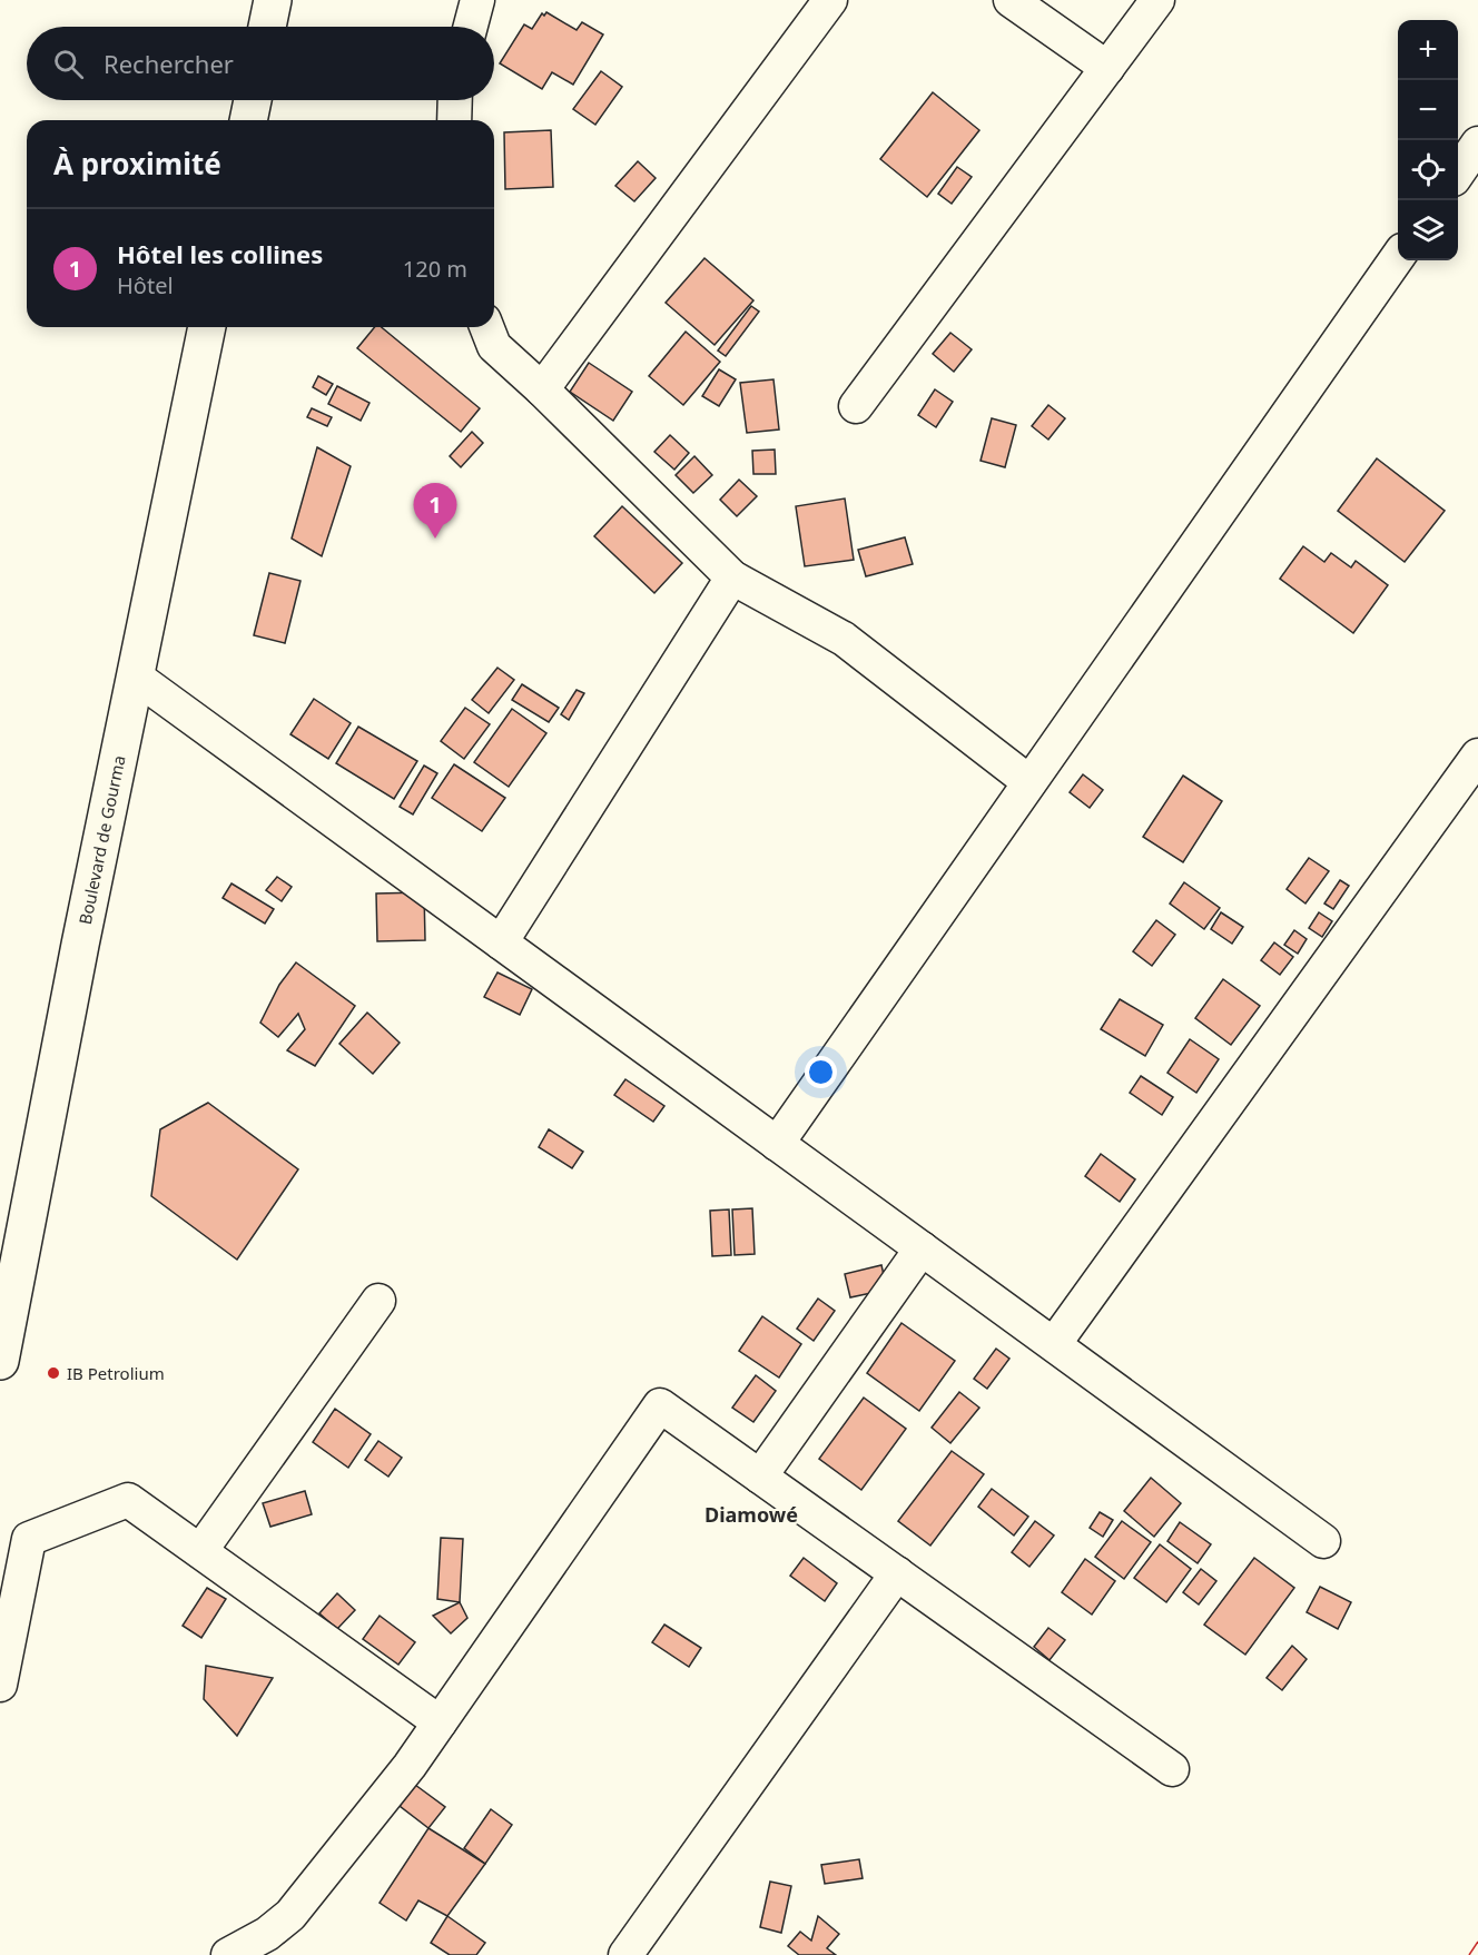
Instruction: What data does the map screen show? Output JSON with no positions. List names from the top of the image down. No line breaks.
{"streets":{"main road":["Boulevard de Gourma"]},"districts":["Diamowé"],"places":["IB Petrolium"],"page":{"map_buttons":["+","−"],"search":"Rechercher","heading":"À proximité","list":[{"mark":"1","name":"Hôtel les collines","note":"Hôtel","value":"120 m"}],"pins":"1"}}
